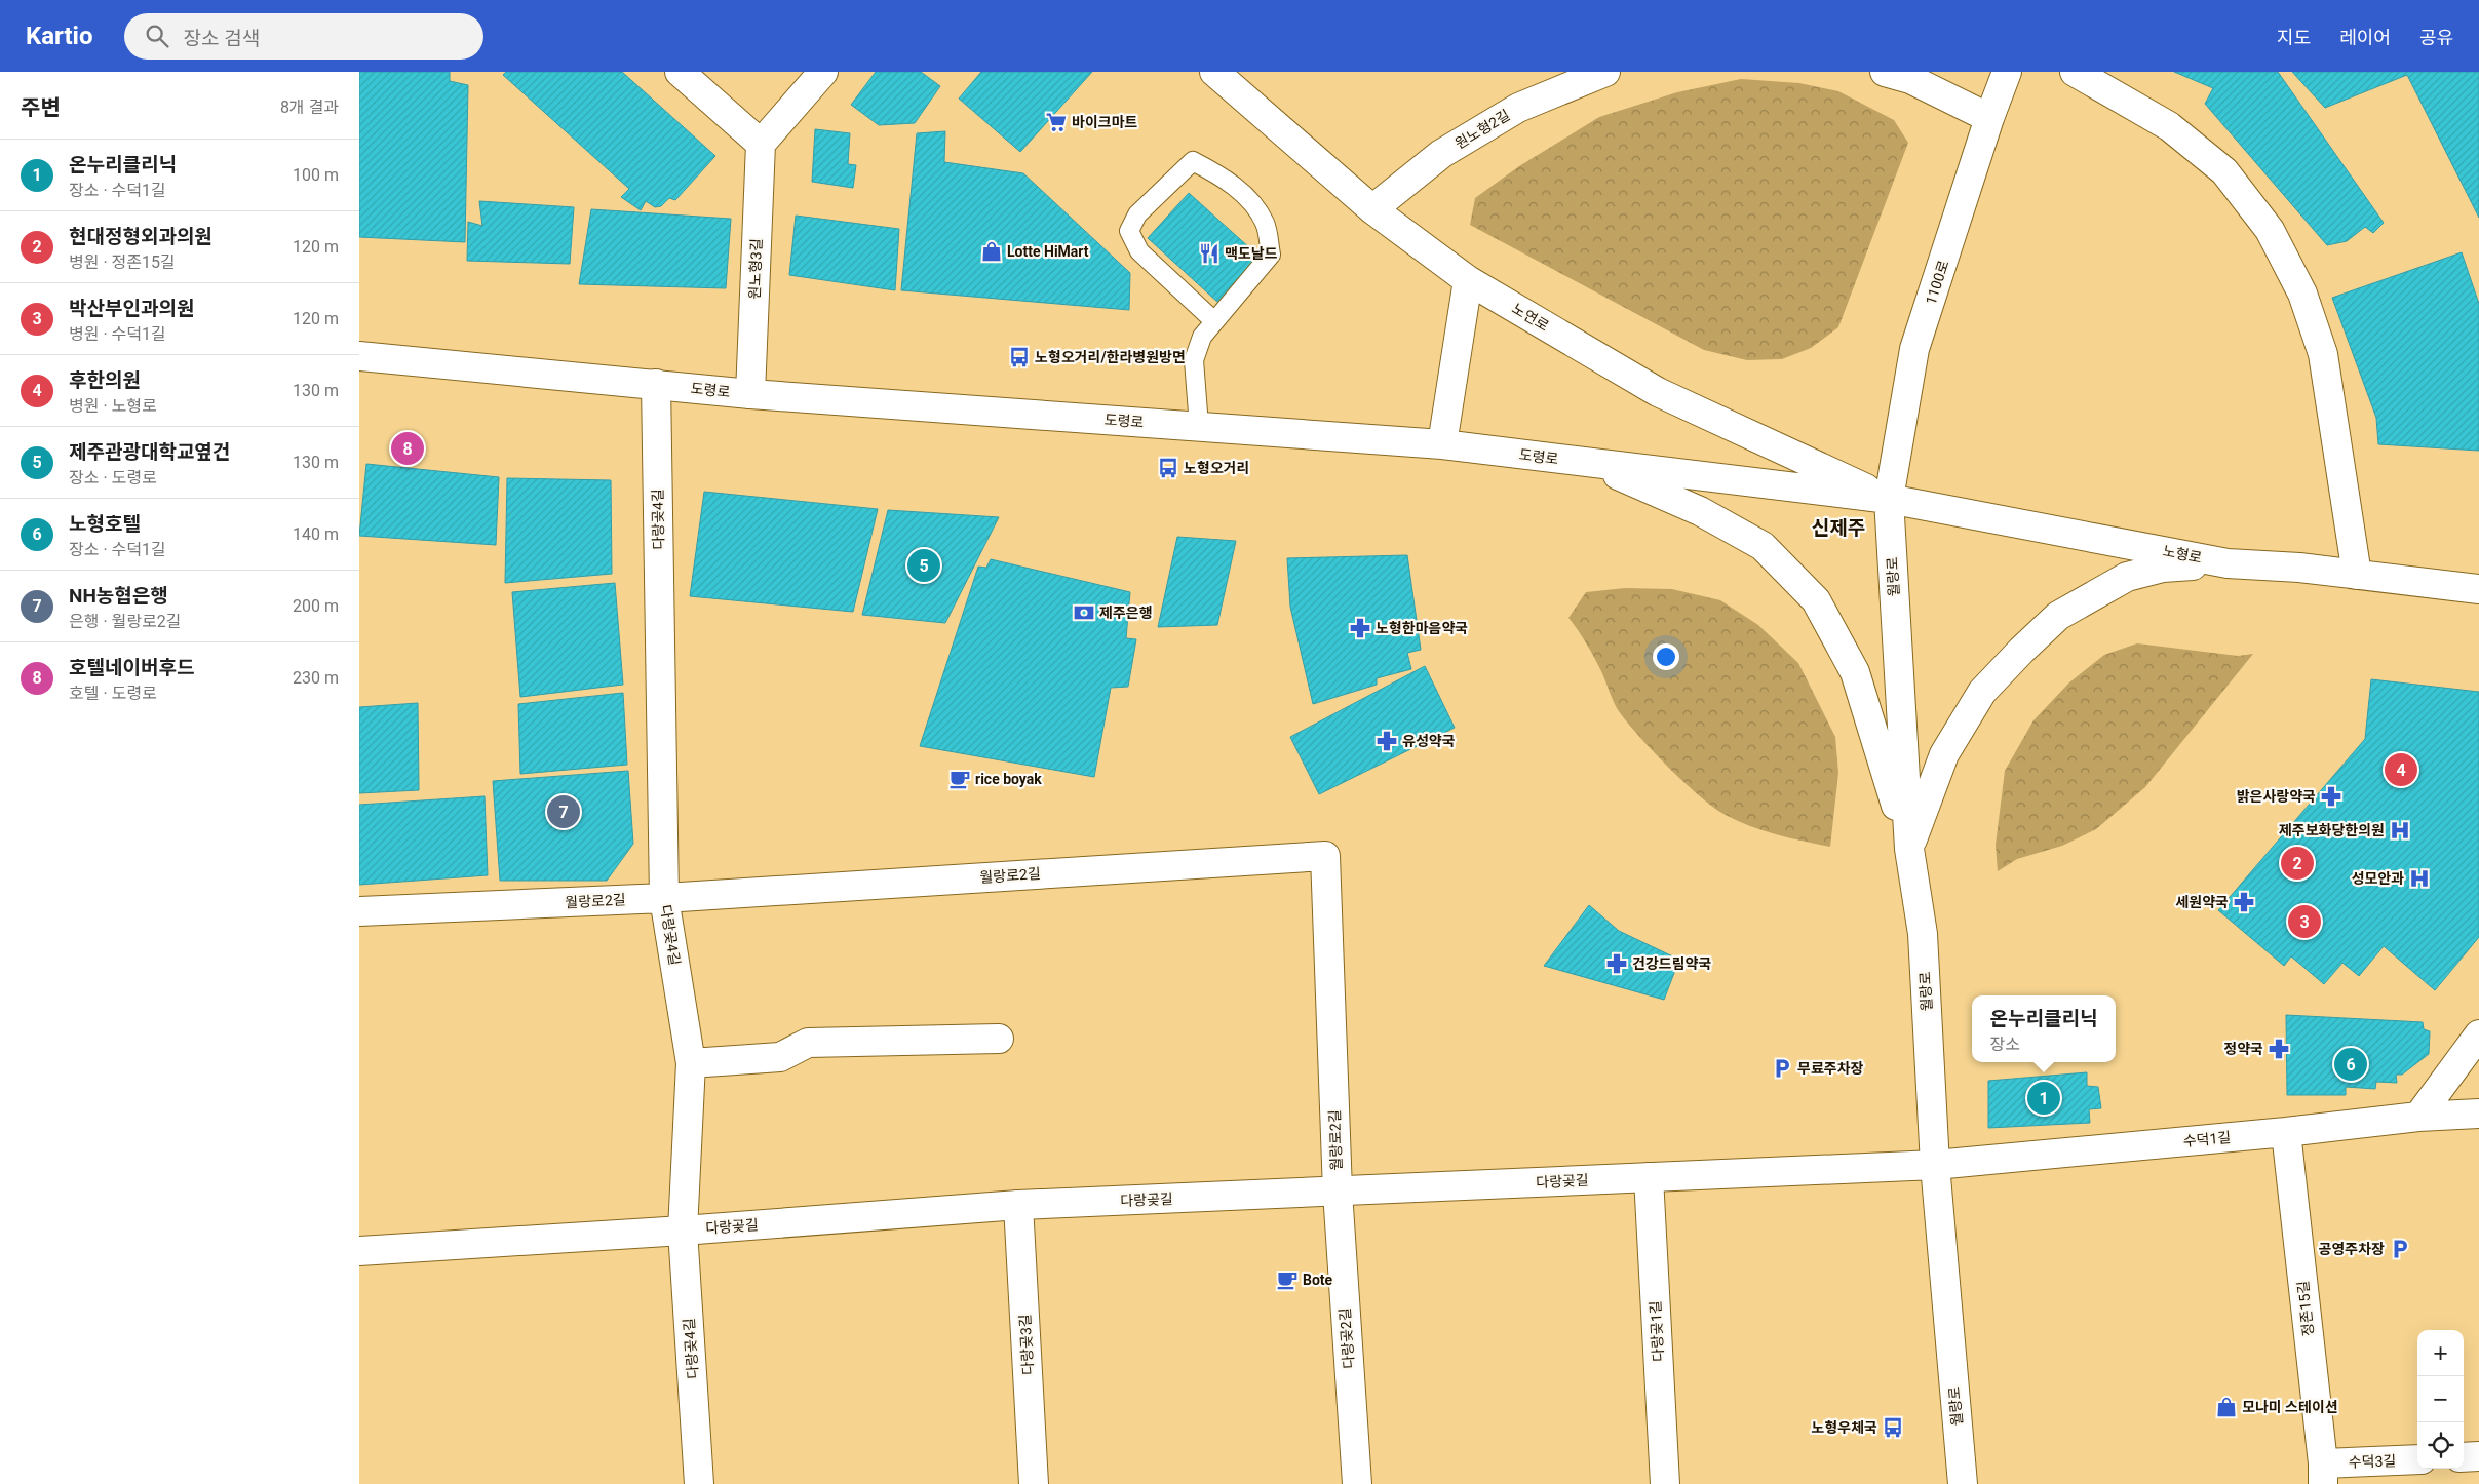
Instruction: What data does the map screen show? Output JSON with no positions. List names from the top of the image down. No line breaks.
{"streets":{"street":["원노형2길","원노형3길","1100로","노연로","도령로","다랑곶4길","노형로","월랑로","월랑로2길","수덕1길","다랑곶길","정존15길","다랑곶1길","다랑곶2길","다랑곶3길","수덕3길"]},"crossings":[["원노형2길","노연로"],["원노형3길","도령로"],["1100로","노연로"],["1100로","도령로"],["1100로","노형로"],["1100로","월랑로"],["노연로","도령로"],["노연로","노형로"],["노연로","월랑로"],["도령로","다랑곶4길"],["도령로","노형로"],["도령로","월랑로"],["다랑곶4길","월랑로2길"],["다랑곶4길","다랑곶길"],["노형로","월랑로"],["월랑로","수덕1길"],["월랑로","다랑곶길"],["월랑로2길","다랑곶길"],["월랑로2길","다랑곶2길"],["수덕1길","다랑곶길"],["수덕1길","정존15길"],["다랑곶길","다랑곶1길"],["다랑곶길","다랑곶2길"],["다랑곶길","다랑곶3길"],["정존15길","수덕3길"]],"districts":["신제주"],"places":{"supermarket":["바이크마트"],"shop":["Lotte HiMart","모나미 스테이션"],"restaurant":["맥도날드"],"bus stop":["노형오거리/한라병원방면","노형오거리","노형우체국"],"bank":["제주은행"],"pharmacy":["노형한마음약국","유성약국","밝은사랑약국","세원약국","건강드림약국","정약국"],"cafe":["rice boyak","Bote"],"hospital":["제주보화당한의원","성모안과"],"parking":["무료주차장","공영주차장"]},"page":{"header":"Kartio","search":"장소 검색","nav":["지도","레이어","공유"],"heading":["주변","8개 결과"],"list":[{"mark":"1","name":"온누리클리닉","note":"장소 · 수덕1길","value":"100 m"},{"mark":"2","name":"현대정형외과의원","note":"병원 · 정존15길","value":"120 m"},{"mark":"3","name":"박산부인과의원","note":"병원 · 수덕1길","value":"120 m"},{"mark":"4","name":"후한의원","note":"병원 · 노형로","value":"130 m"},{"mark":"5","name":"제주관광대학교옆건","note":"장소 · 도령로","value":"130 m"},{"mark":"6","name":"노형호텔","note":"장소 · 수덕1길","value":"140 m"},{"mark":"7","name":"NH농협은행","note":"은행 · 월랑로2길","value":"200 m"},{"mark":"8","name":"호텔네이버후드","note":"호텔 · 도령로","value":"230 m"}],"pins":["8","5","4","7","2","3","6","1"],"popup":["온누리클리닉","장소"],"map_buttons":["+","−"]}}
